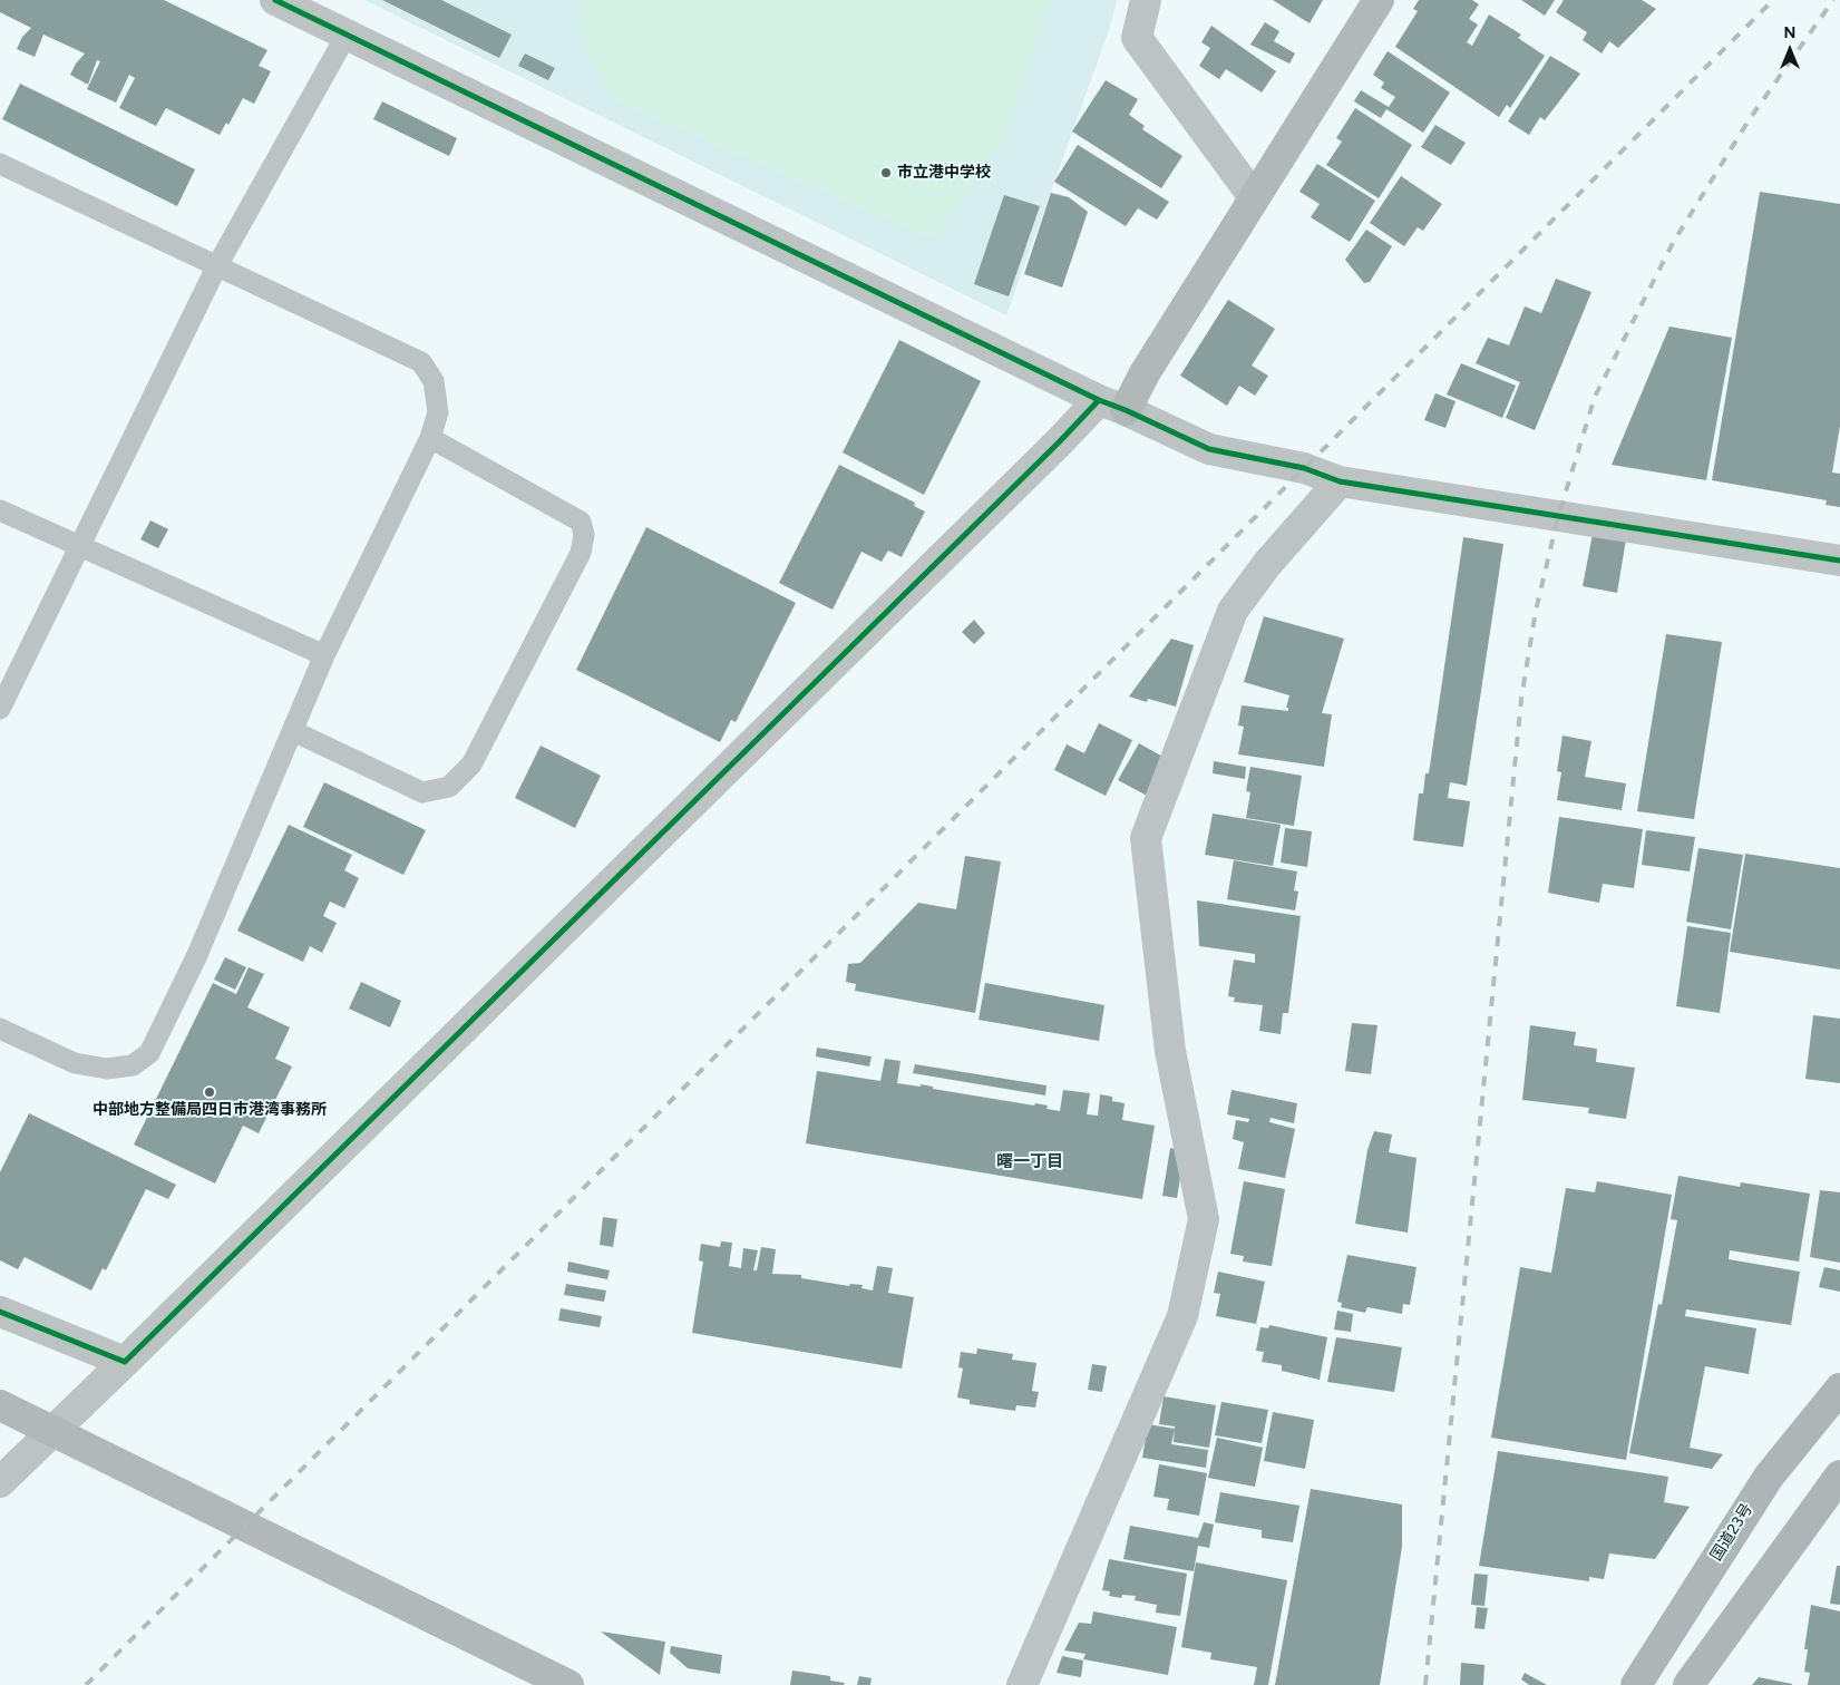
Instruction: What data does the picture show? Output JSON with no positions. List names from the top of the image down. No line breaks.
{"streets":{"highway":["国道23号"]},"districts":["曙一丁目"],"places":["市立港中学校","中部地方整備局四日市港湾事務所"],"north":"top"}
